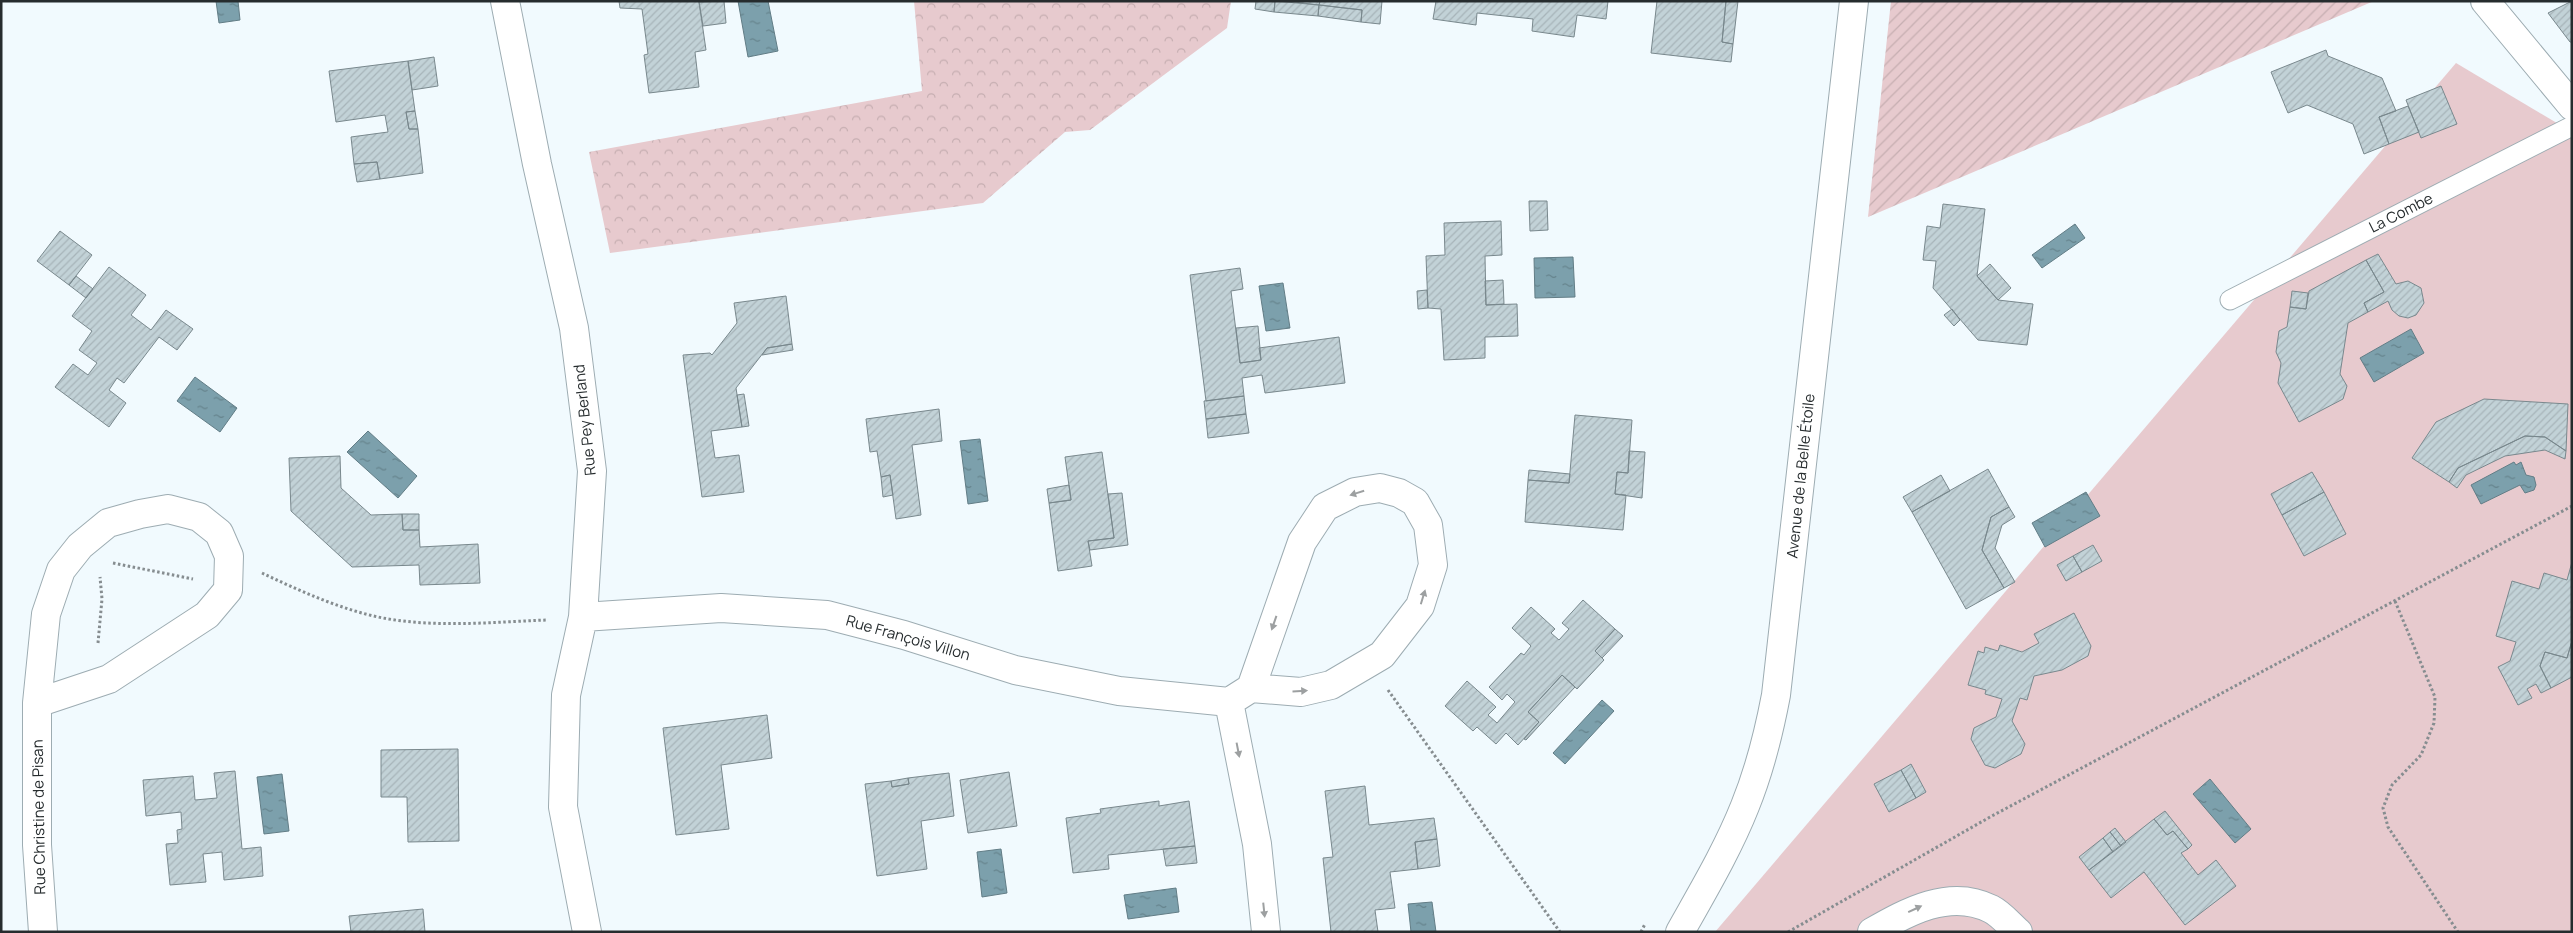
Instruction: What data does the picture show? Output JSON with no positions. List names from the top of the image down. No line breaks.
{"streets":{"street":["Rue Pey Berland","Avenue de la Belle Étoile","Rue François Villon","Rue Christine de Pisan"],"lane":["La Combe"]},"crossings":[["Rue Pey Berland","Rue François Villon"]]}
